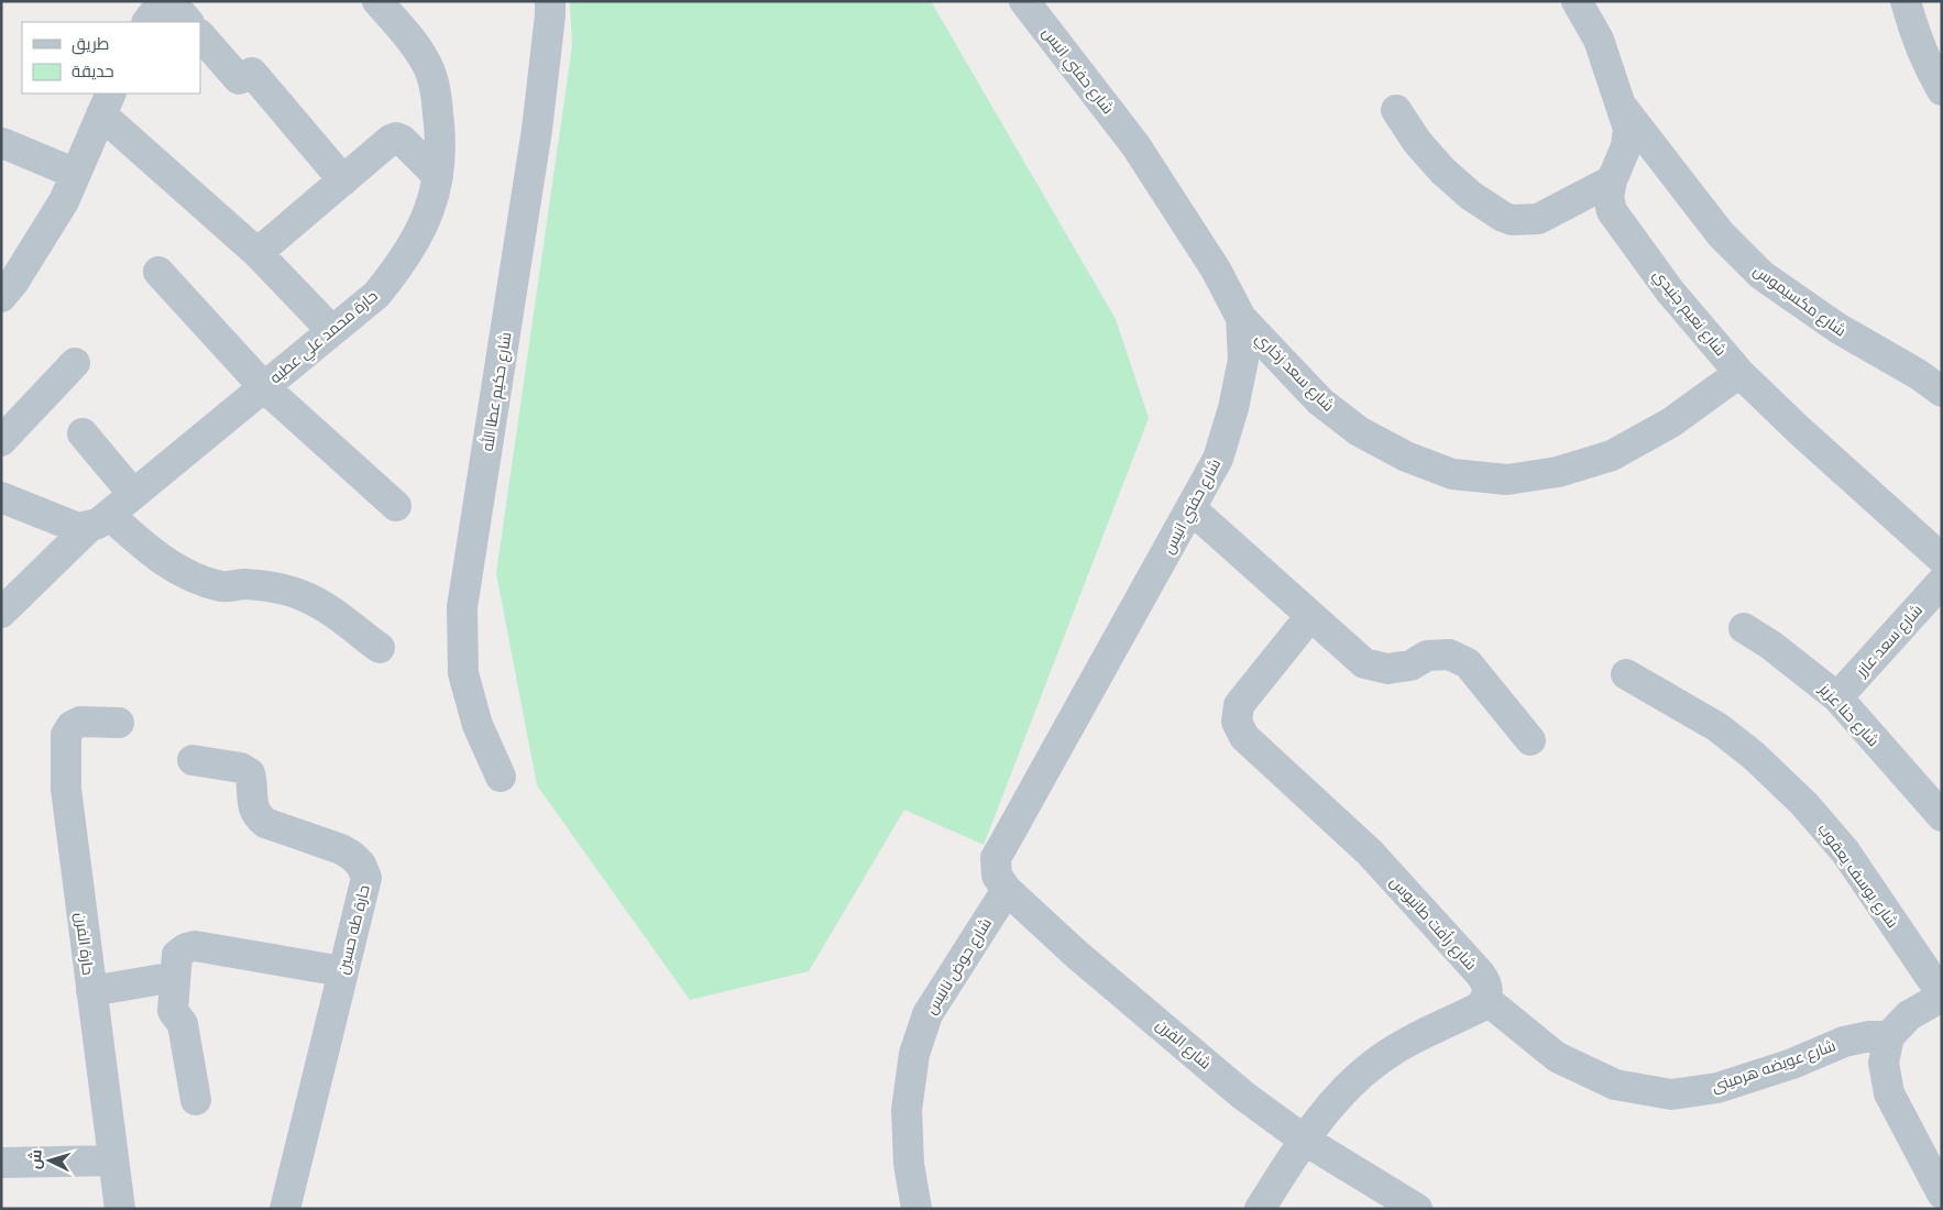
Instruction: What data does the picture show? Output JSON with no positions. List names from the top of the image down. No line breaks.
{"streets":{"street":["شارع حفني انيس","شارع مكسيموس","شارع نعيم جنيدي","حارة محمد علي عطيه","شارع سعد زخاري","شارع حكيم عطا الله","شارع سعد عازر","شارع حنا عزيز","شارع يوسف يعقوب","شارع رأفت طانيوس","حارة طه حسين","حارة الفرن","شارع حوض نانيس","شارع الفرن","شارع عويضه هرمينى"]},"crossings":[["شارع حفني انيس","شارع سعد زخاري"],["شارع حفني انيس","شارع الفرن"],["شارع مكسيموس","شارع نعيم جنيدي"],["شارع نعيم جنيدي","شارع سعد زخاري"],["شارع سعد عازر","شارع حنا عزيز"],["شارع رأفت طانيوس","شارع عويضه هرمينى"],["شارع حوض نانيس","شارع الفرن"]],"legend":["طريق","حديقة"],"north":"left"}
